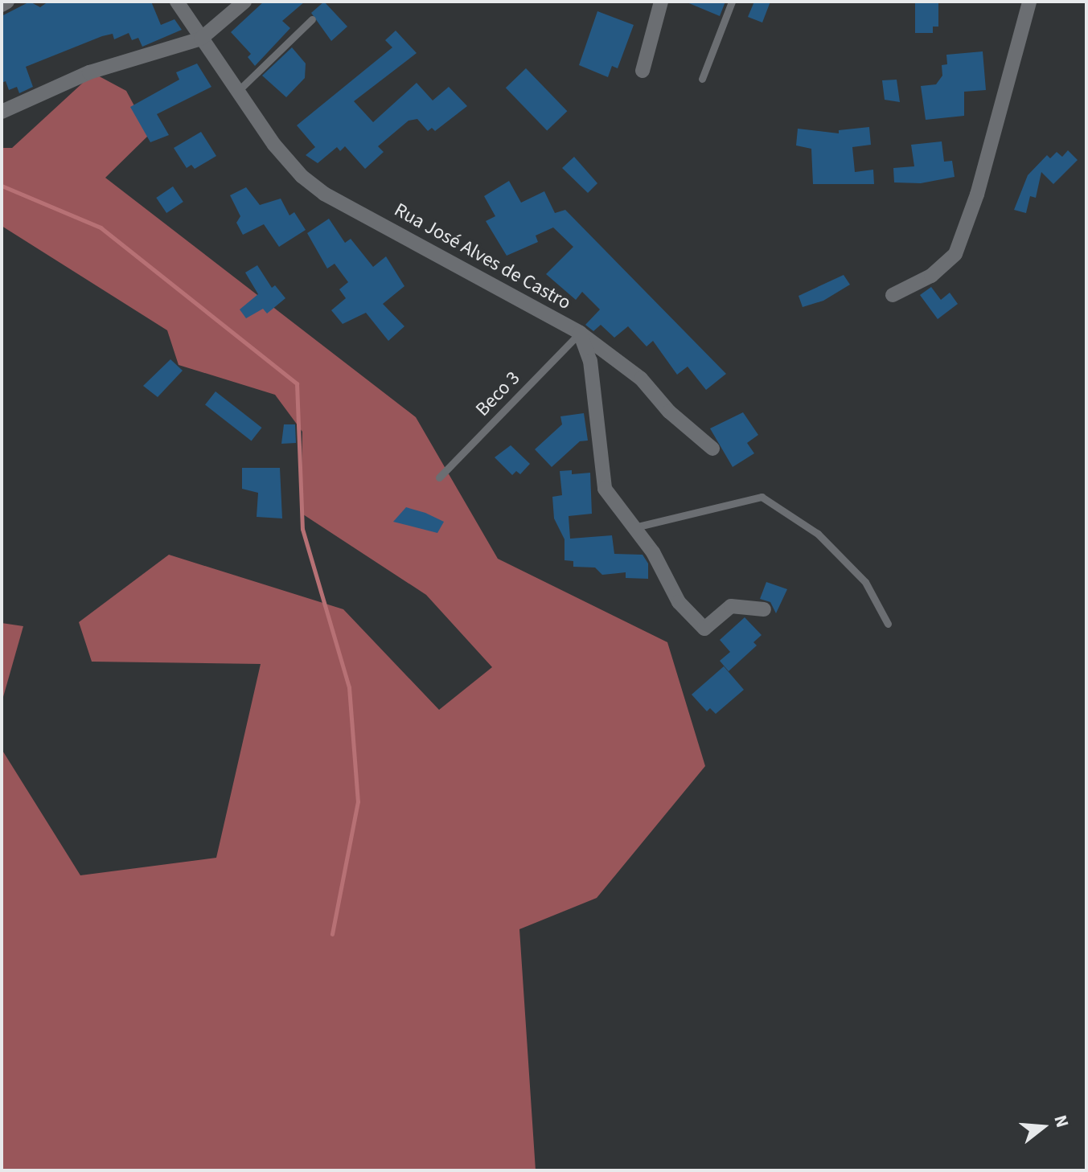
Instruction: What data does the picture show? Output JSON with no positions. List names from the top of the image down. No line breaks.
{"streets":{"street":["Rua José Alves de Castro"],"lane":["Beco 3"]},"crossings":[["Rua José Alves de Castro","Beco 3"]],"north":"right"}
